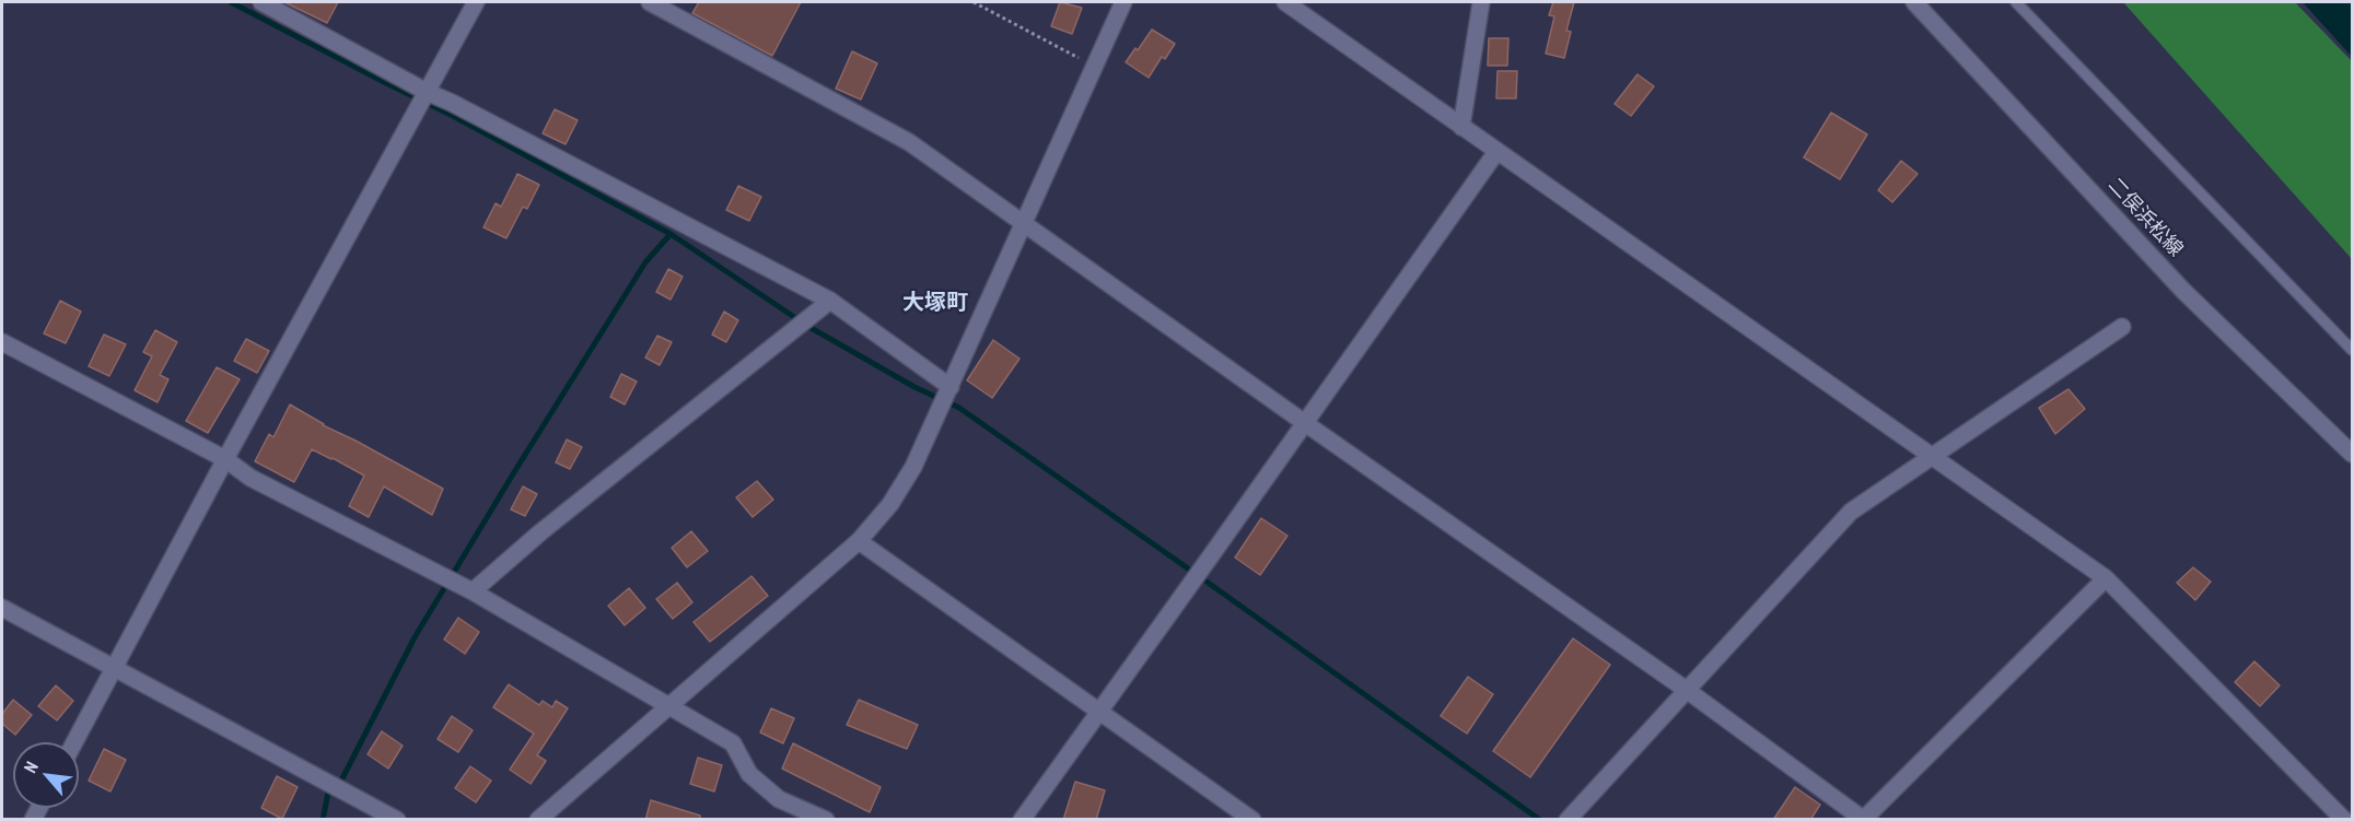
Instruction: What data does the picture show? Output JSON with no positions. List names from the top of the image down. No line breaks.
{"streets":{"street":["二俣浜松線"]},"districts":["大塚町"],"north":"top left"}
